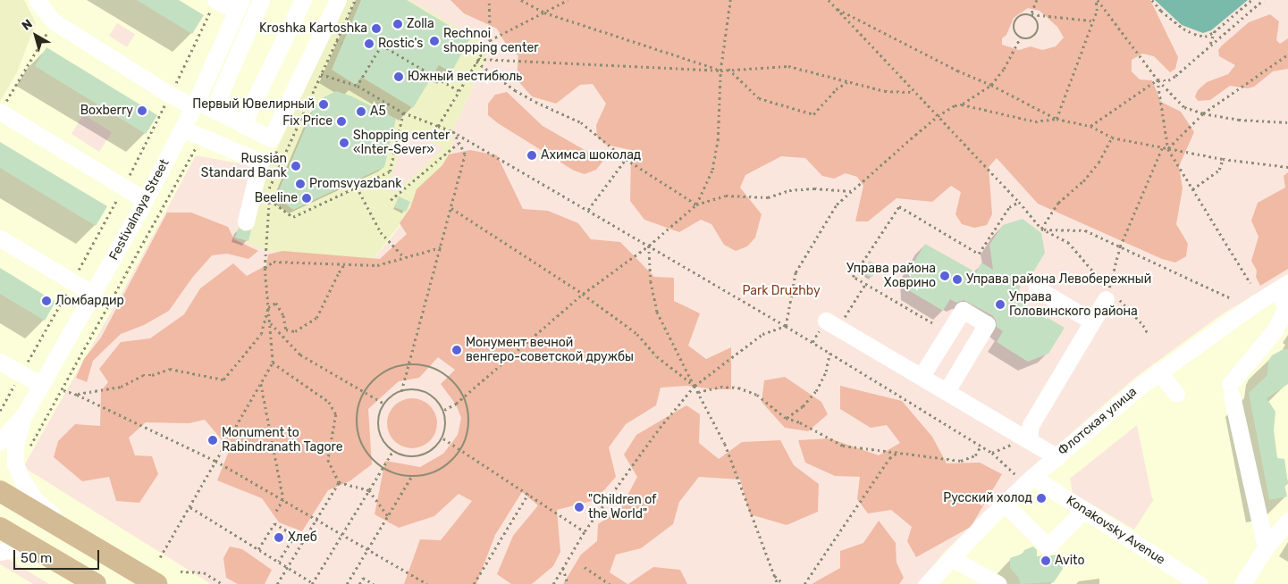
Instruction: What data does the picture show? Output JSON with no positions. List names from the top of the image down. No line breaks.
{"streets":{"street":["Festivalnaya Street","Флотская улица","Konakovsky Avenue"]},"crossings":[["Флотская улица","Konakovsky Avenue"]],"parks":["Park Druzhby"],"places":["Zolla","Kroshka Kartoshka","Rechnoi shopping center","Rostic's","Южный вестибюль","Первый Ювелирный","Boxberry","А5","Fix Price","Shopping center «Inter-Sever»","Ахимса шоколад","Russian Standard Bank","Promsvyazbank","Beeline","Управа района Ховрино","Управа района Левобережный","Ломбардир","Управа Головинского района","Монумент вечной венгеро-советской дружбы","Monument to Rabindranath Tagore","Русский холод","\"Children of the World\"","Хлеб","Avito"],"scale_bar":"50 m","north":"top left"}
